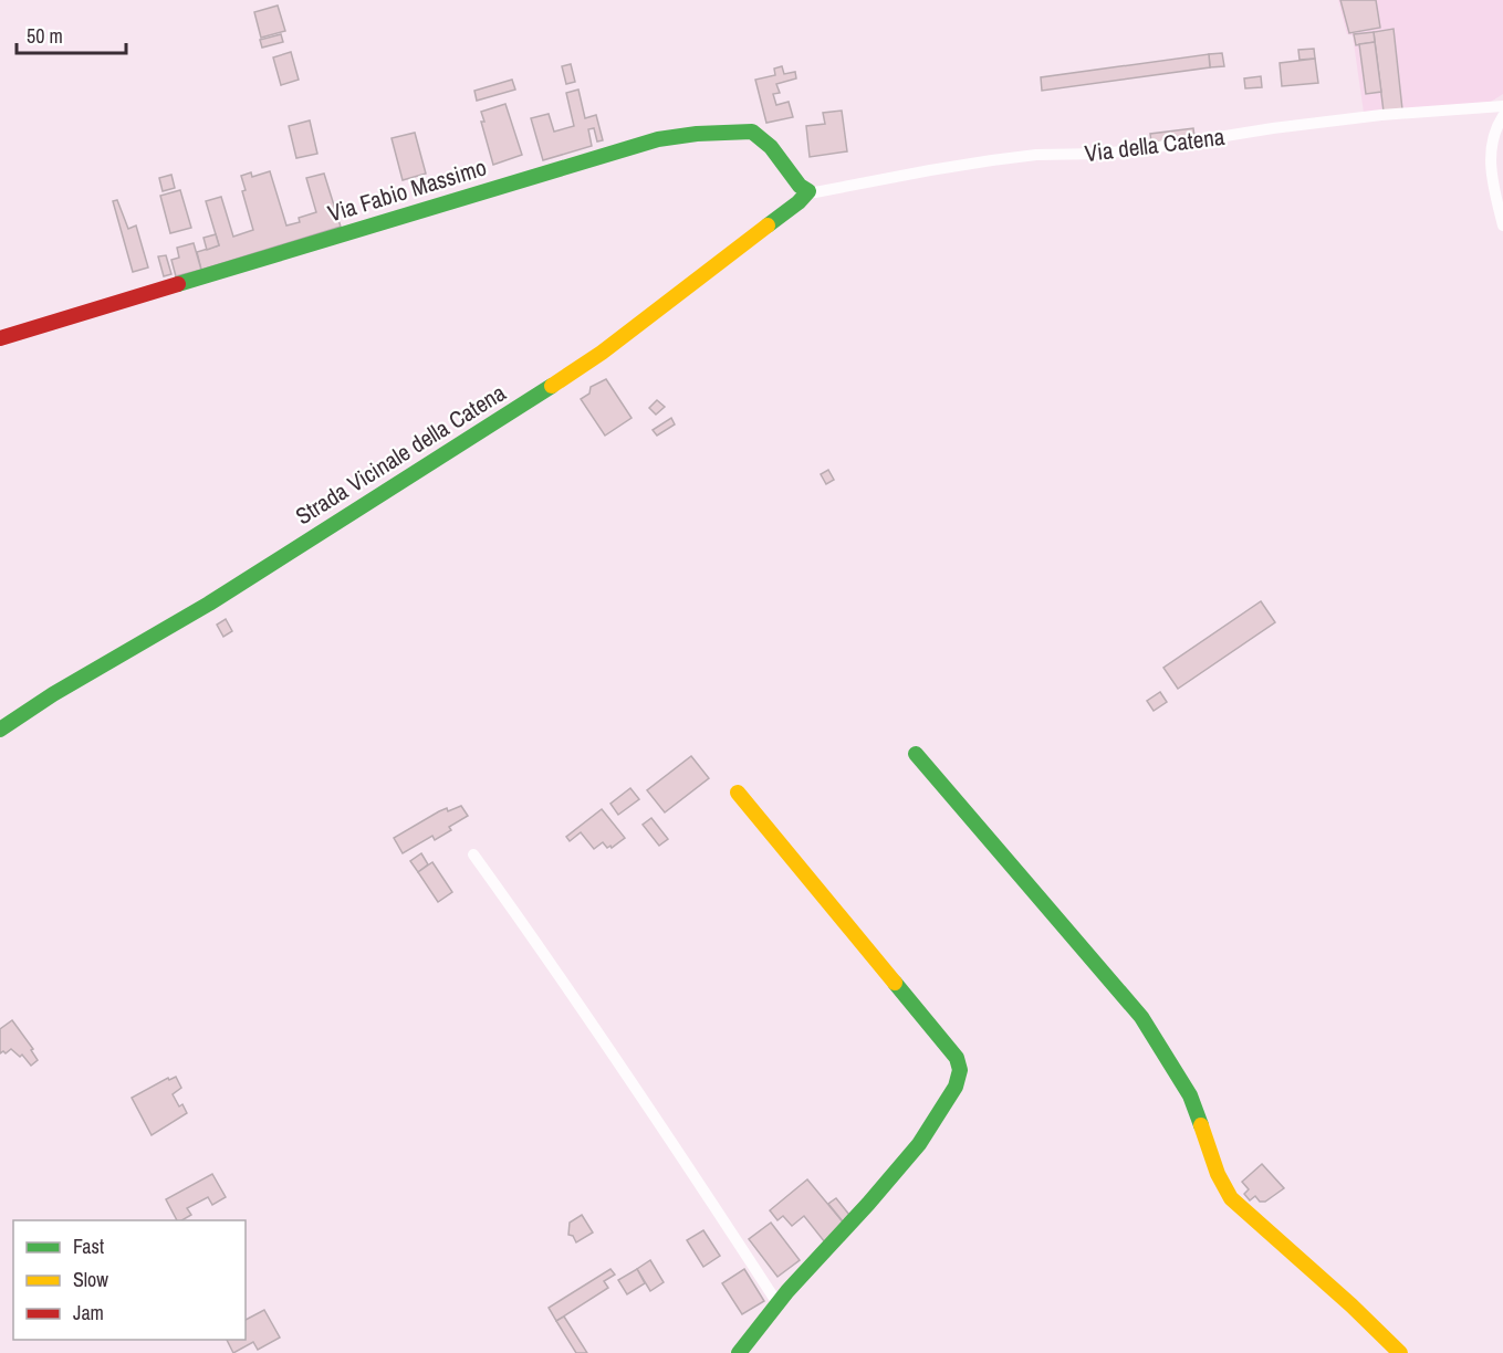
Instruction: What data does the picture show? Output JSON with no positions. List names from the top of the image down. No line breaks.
{"streets":{"street":["Via della Catena","Via Fabio Massimo","Strada Vicinale della Catena"]},"crossings":[["Via della Catena","Via Fabio Massimo"],["Via della Catena","Strada Vicinale della Catena"],["Via Fabio Massimo","Strada Vicinale della Catena"]],"legend":["Fast","Slow","Jam"],"scale_bar":"50 m"}
